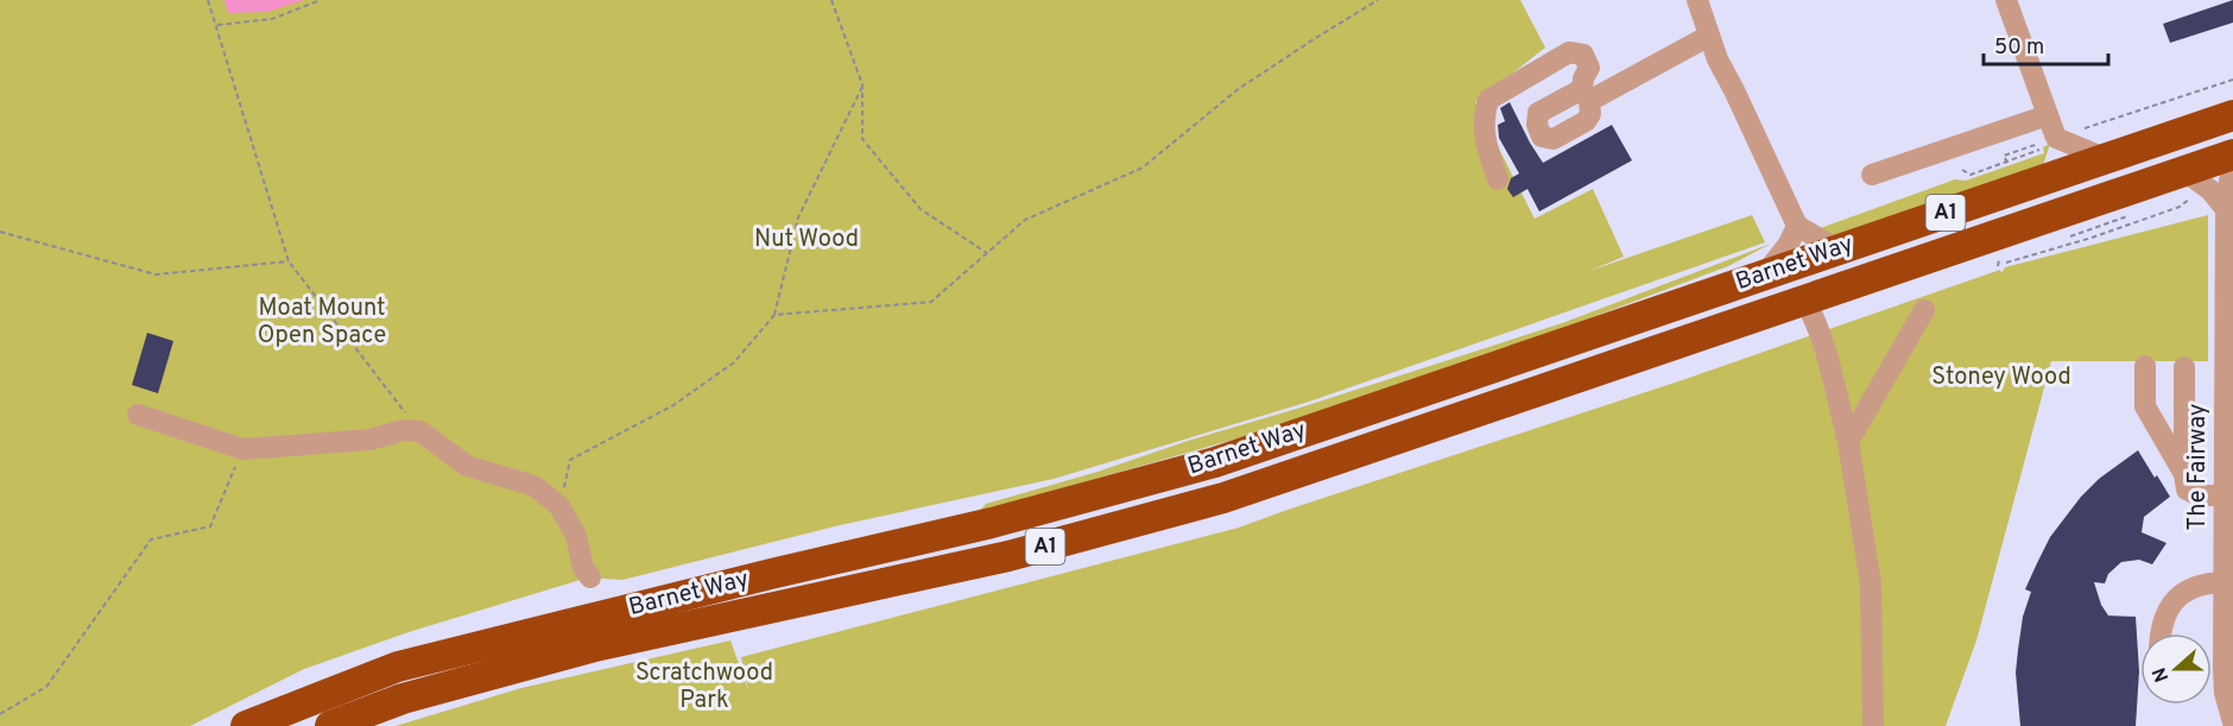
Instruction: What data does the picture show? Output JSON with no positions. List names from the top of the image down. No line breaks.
{"streets":{"highway":["A1","Barnet Way"],"street":["The Fairway"]},"parks":["Nut Wood","Moat Mount Open Space","Stoney Wood","Scratchwood Park"],"scale_bar":"50 m","north":"left"}
